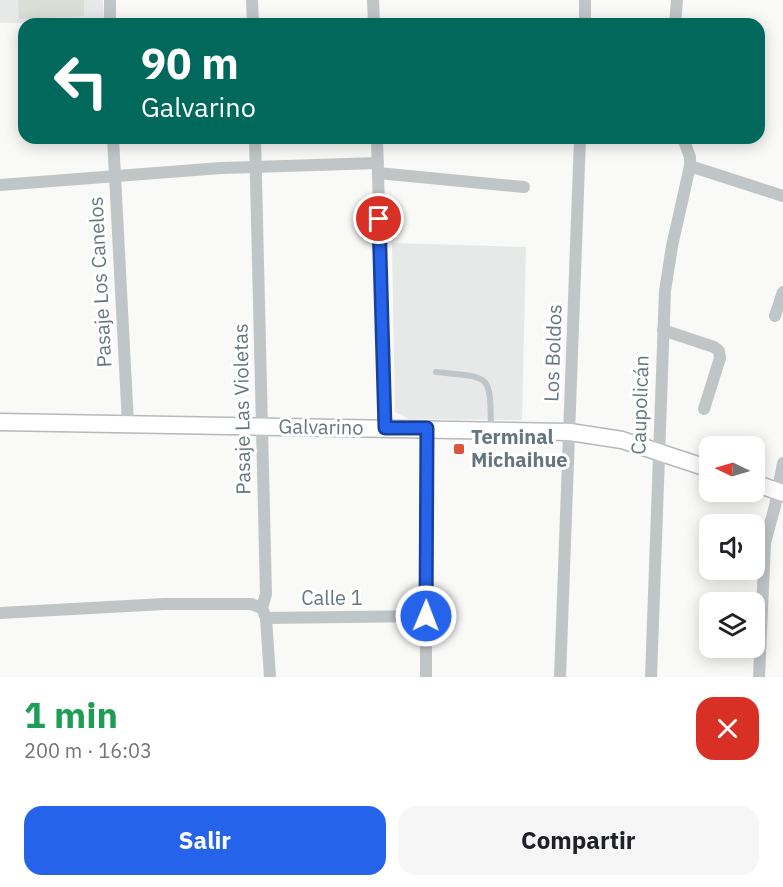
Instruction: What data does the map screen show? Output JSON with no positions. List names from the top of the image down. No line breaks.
{"streets":{"street":["Pasaje Los Canelos","Los Boldos","Caupolicán","Pasaje Las Violetas","Galvarino","Calle 1"]},"crossings":[["Pasaje Los Canelos","Galvarino"],["Los Boldos","Galvarino"],["Caupolicán","Galvarino"],["Pasaje Las Violetas","Galvarino"],["Pasaje Las Violetas","Calle 1"]],"places":{"transit":["Terminal Michaihue"]},"north":"left","page":{"turn":["90 m","Galvarino"],"heading":["1 min","200 m · 16:03"],"buttons":["Salir","Compartir"]}}
